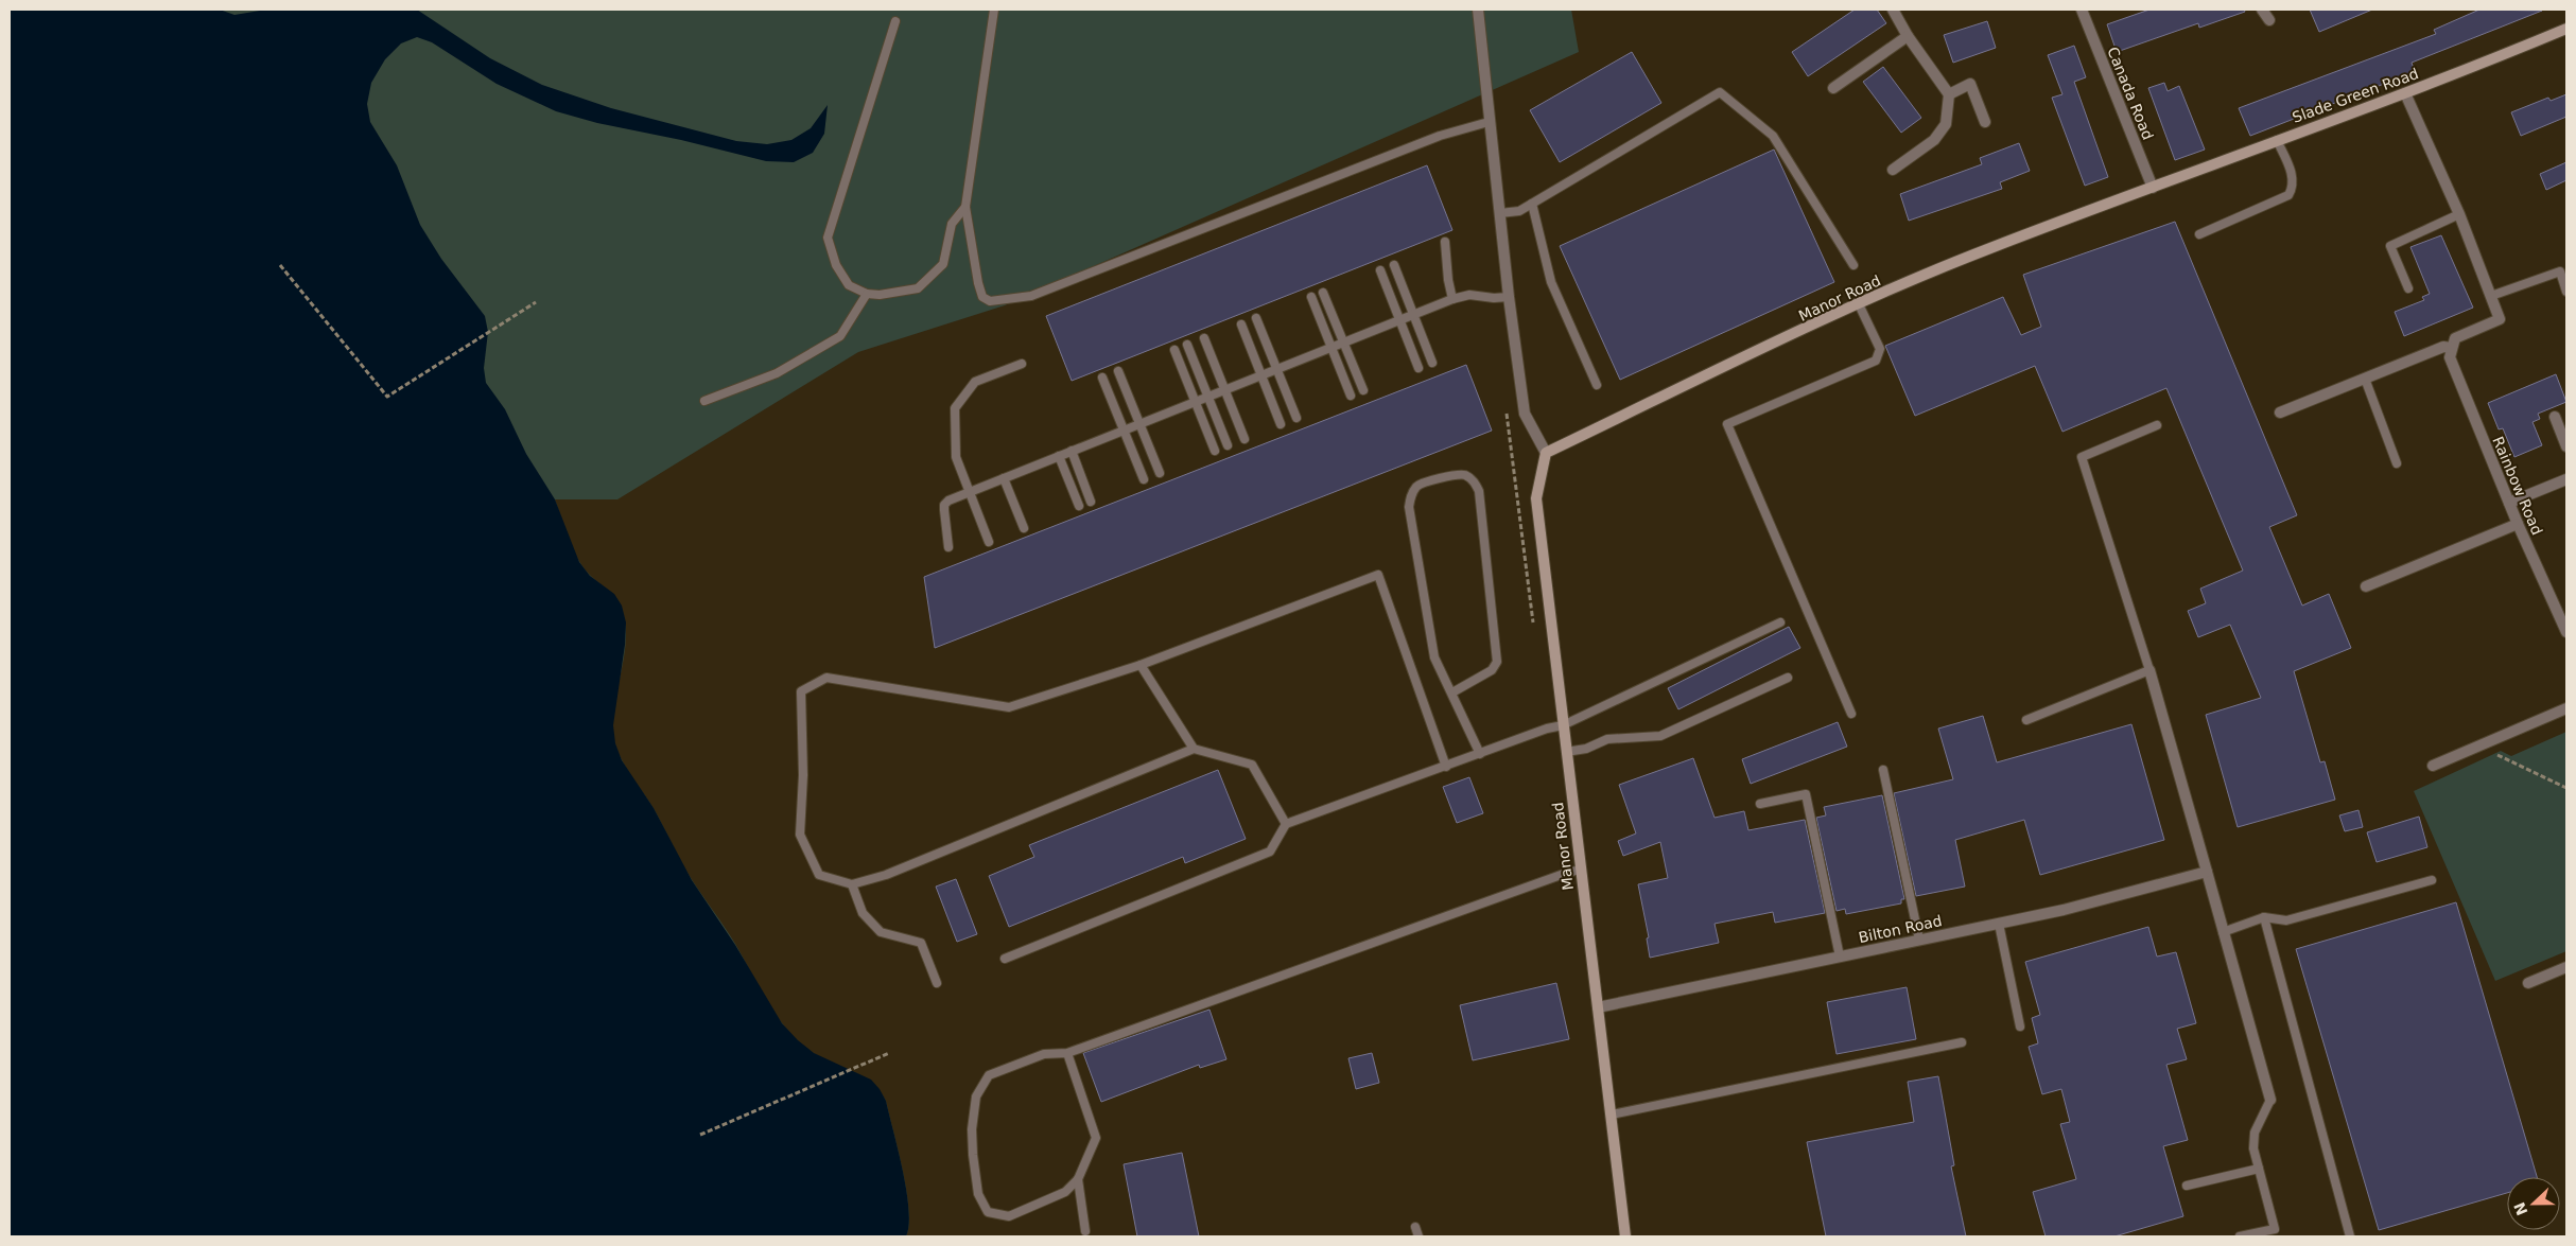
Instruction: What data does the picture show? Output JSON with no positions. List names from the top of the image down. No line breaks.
{"streets":{"street":["Canada Road","Slade Green Road","Manor Road","Rainbow Road","Bilton Road"]},"crossings":[["Canada Road","Slade Green Road"],["Canada Road","Manor Road"],["Slade Green Road","Manor Road"],["Manor Road","Bilton Road"]],"north":"left"}
